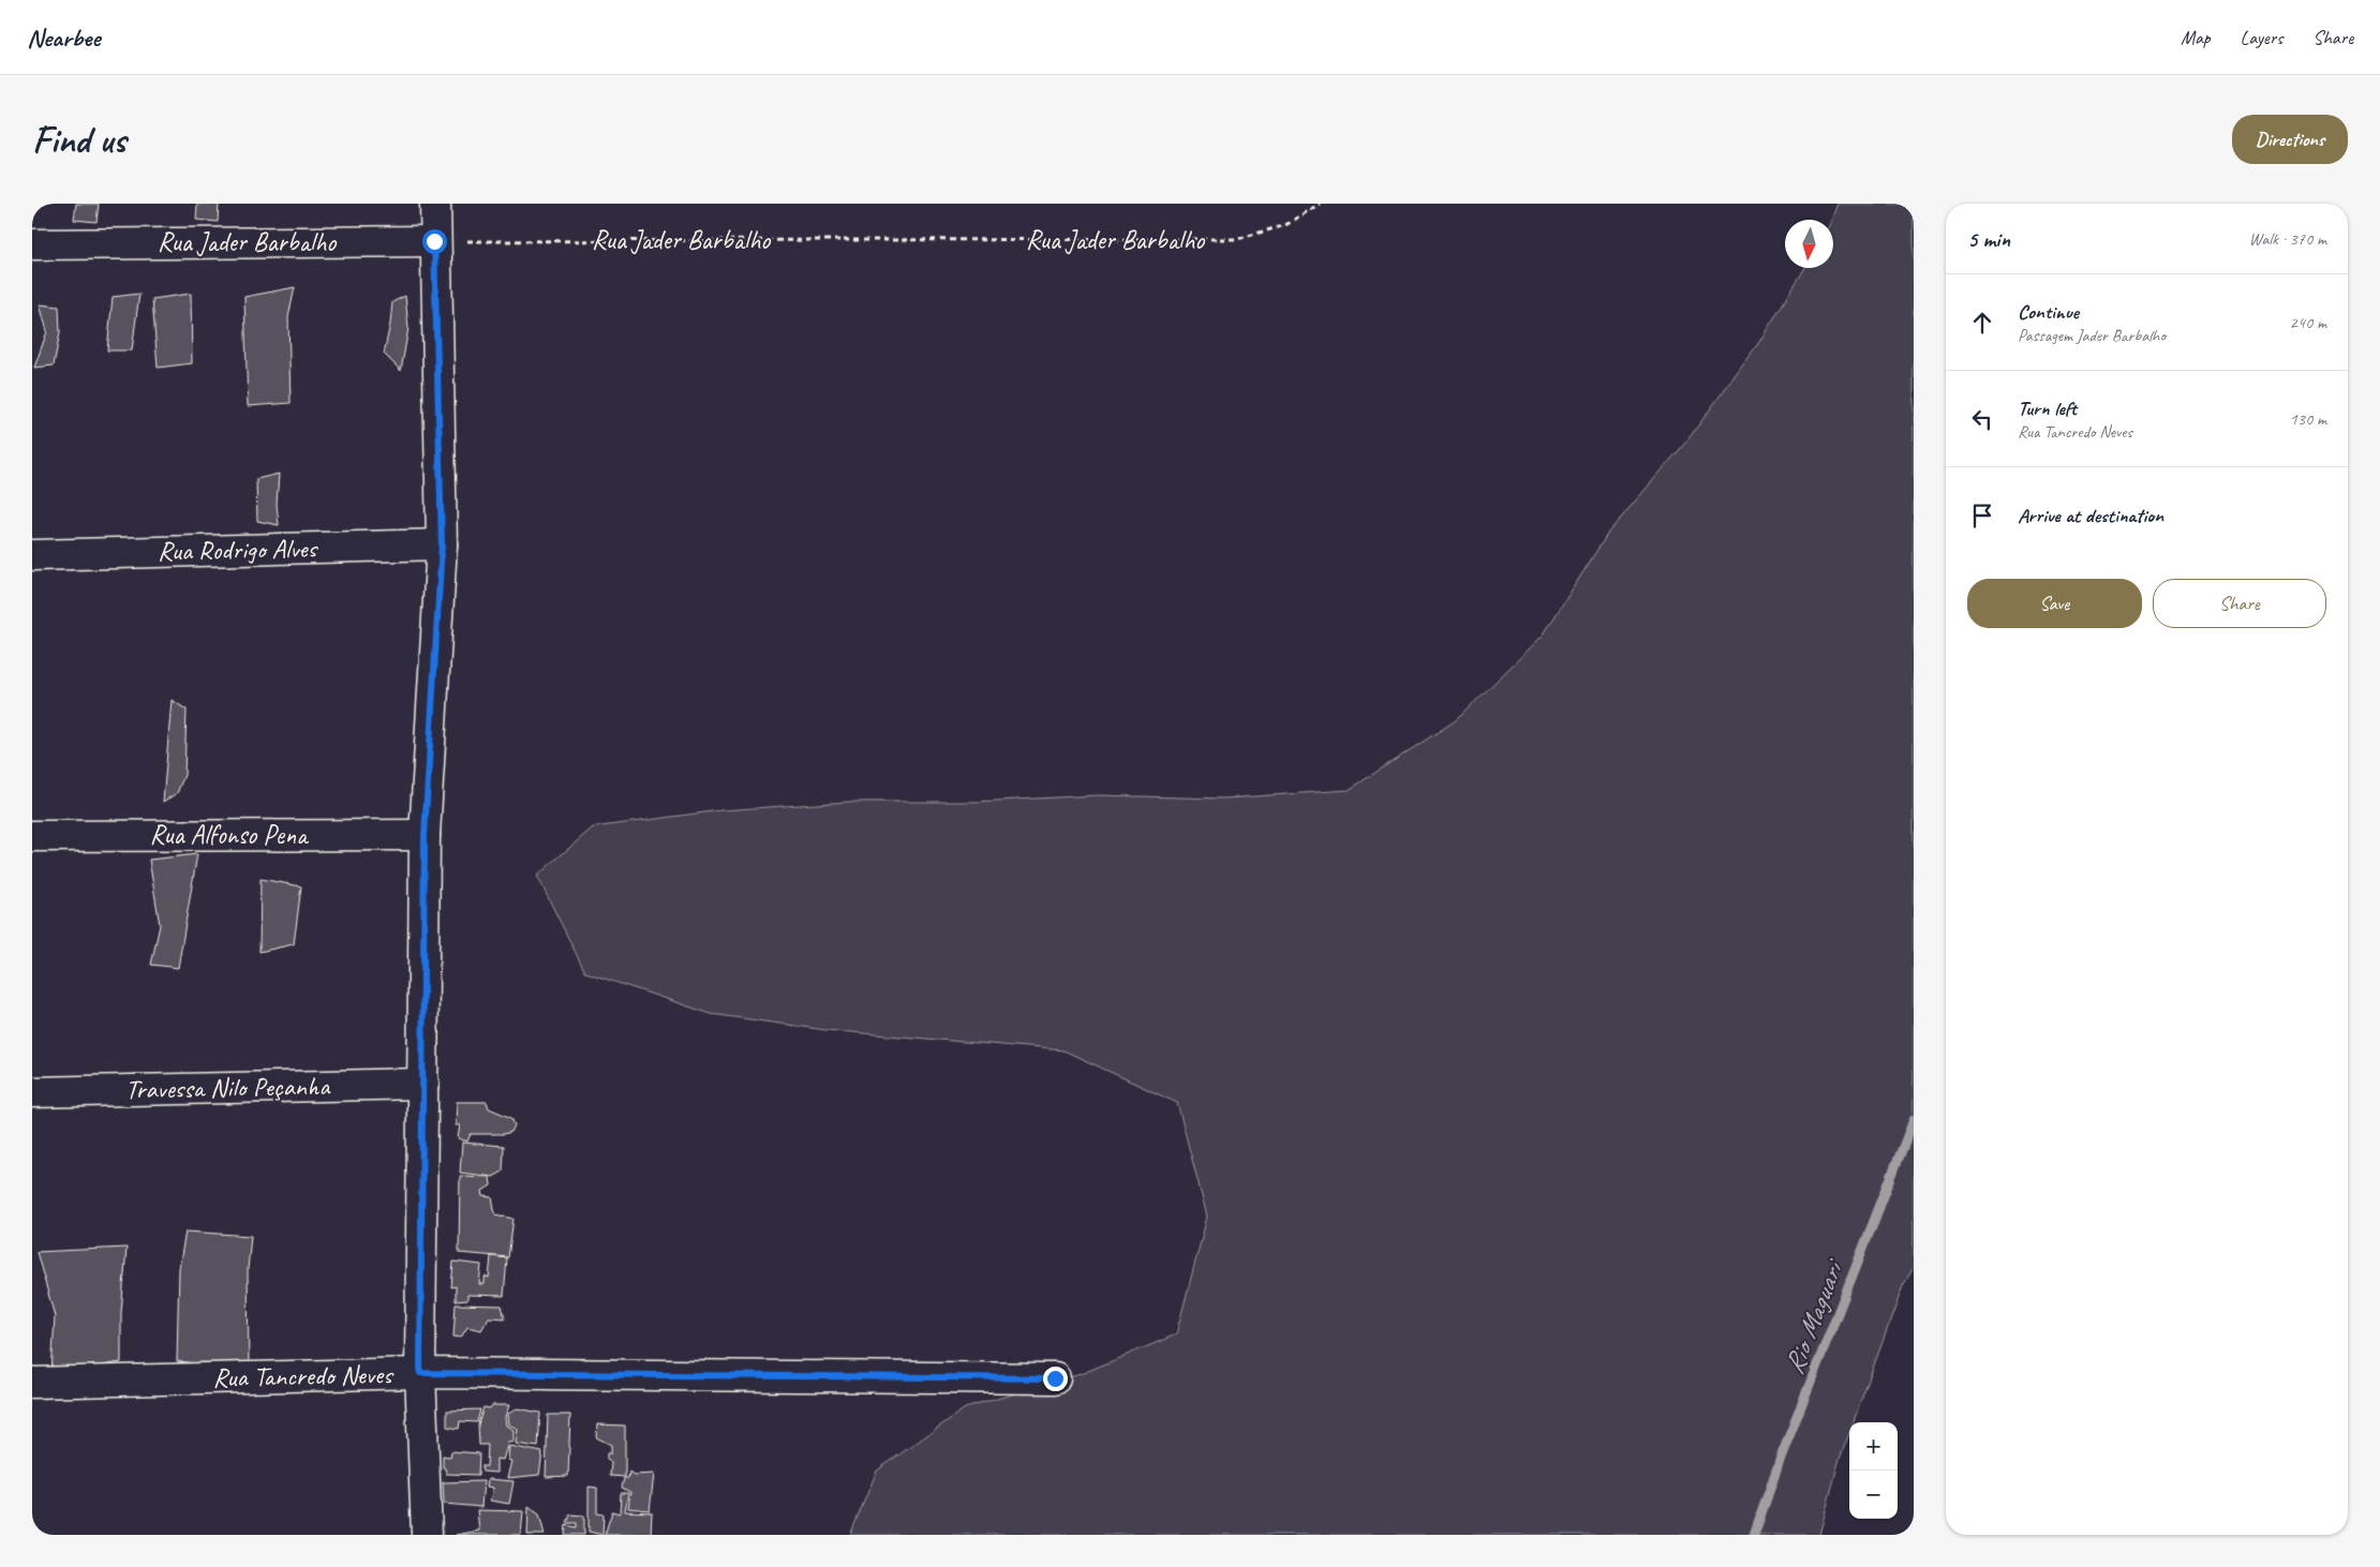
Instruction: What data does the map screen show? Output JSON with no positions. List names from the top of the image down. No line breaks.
{"streets":{"street":["Rua Jader Barbalho","Rua Rodrigo Alves","Rua Alfonso Pena","Travessa Nilo Peçanha","Rua Tancredo Neves"]},"water":["Rio Maguari"],"north":"bottom","page":{"header":"Nearbee","nav":["Map","Layers","Share"],"buttons":["Directions",["Save","Share"]],"title":"Find us","heading":["5 min","Walk · 370 m"],"list":[["Continue","Passagem Jader Barbalho","240 m"],["Turn left","Rua Tancredo Neves","130 m"],"Arrive at destination"],"map_buttons":["+","−"]}}
